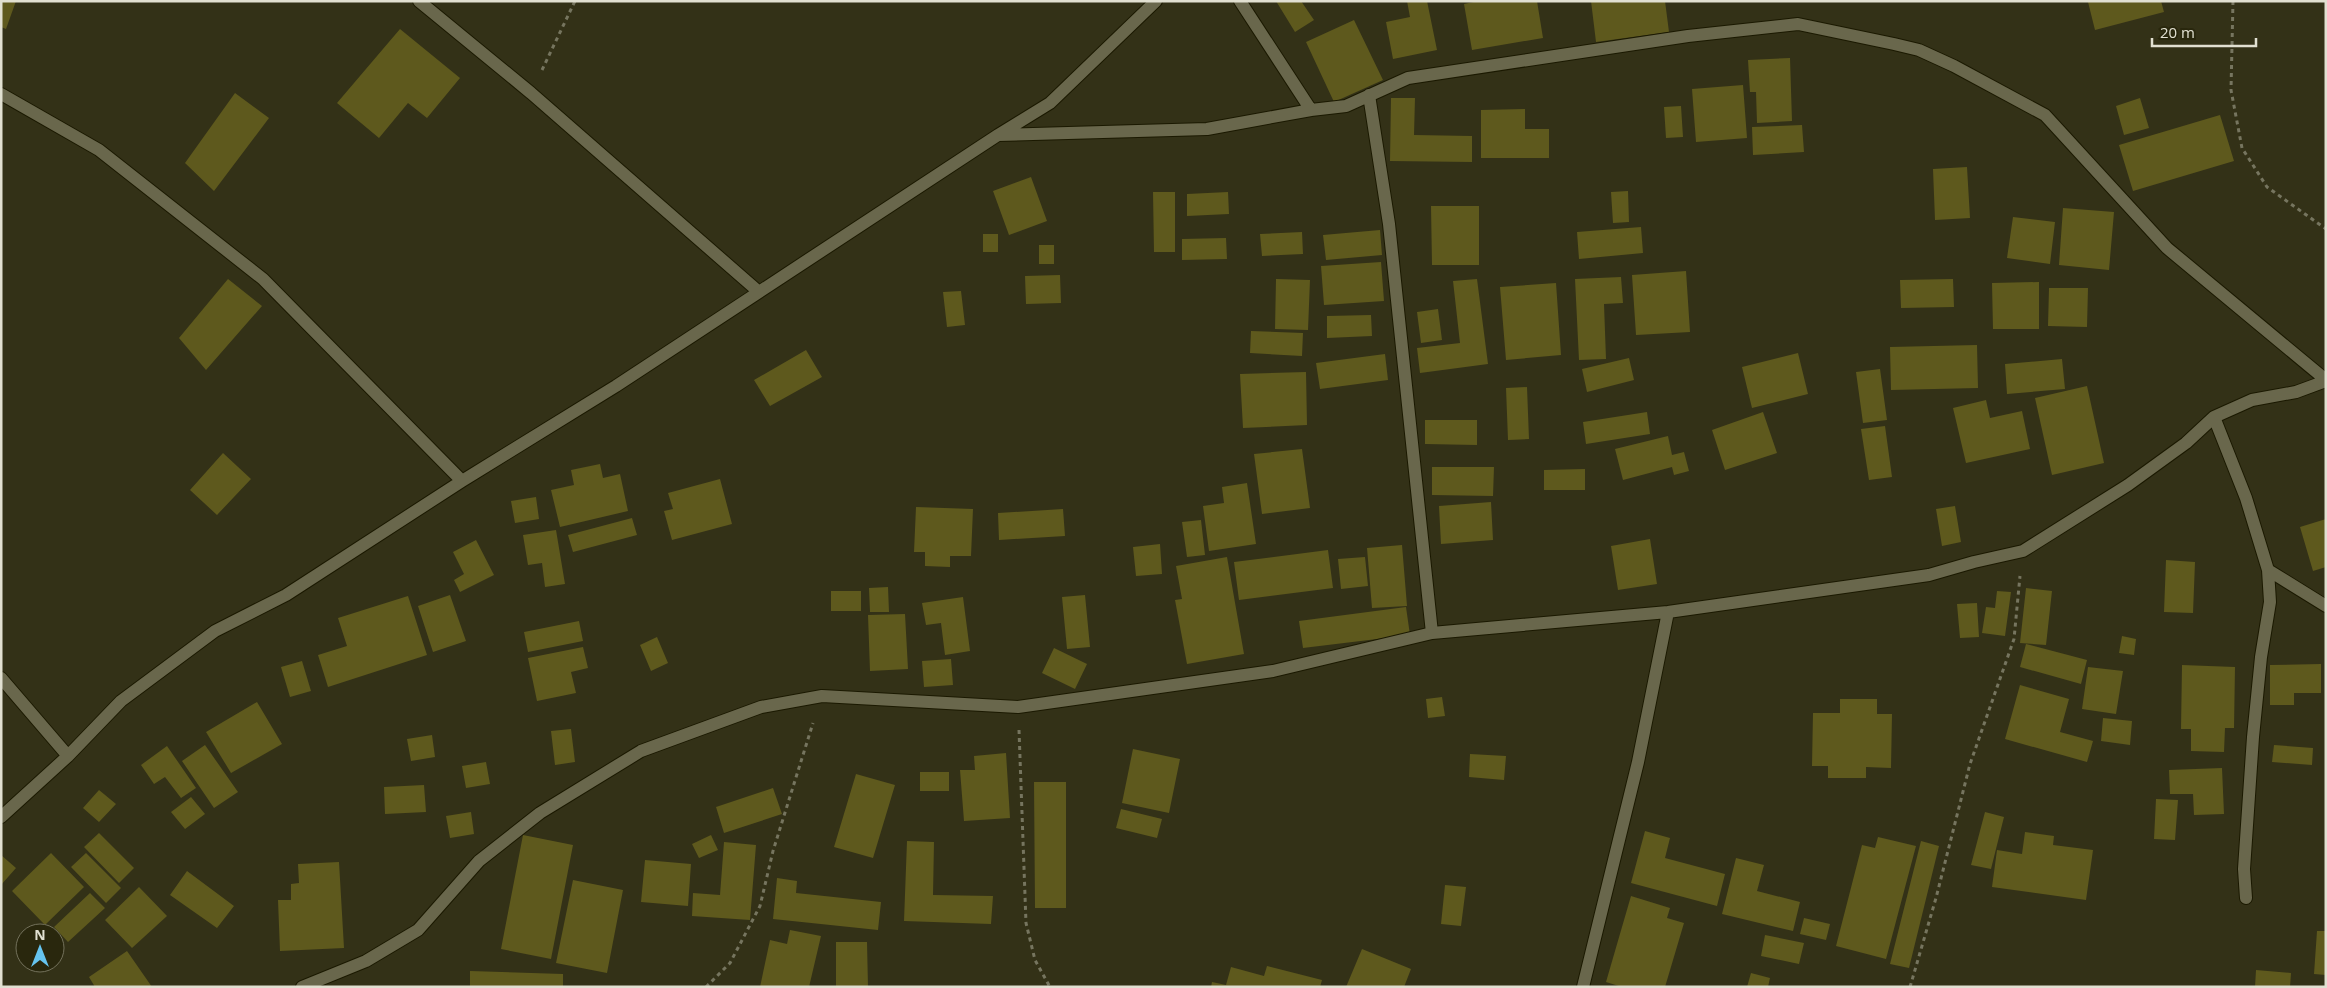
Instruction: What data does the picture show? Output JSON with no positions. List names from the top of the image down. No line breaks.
{"scale_bar":"20 m","north":"top"}
